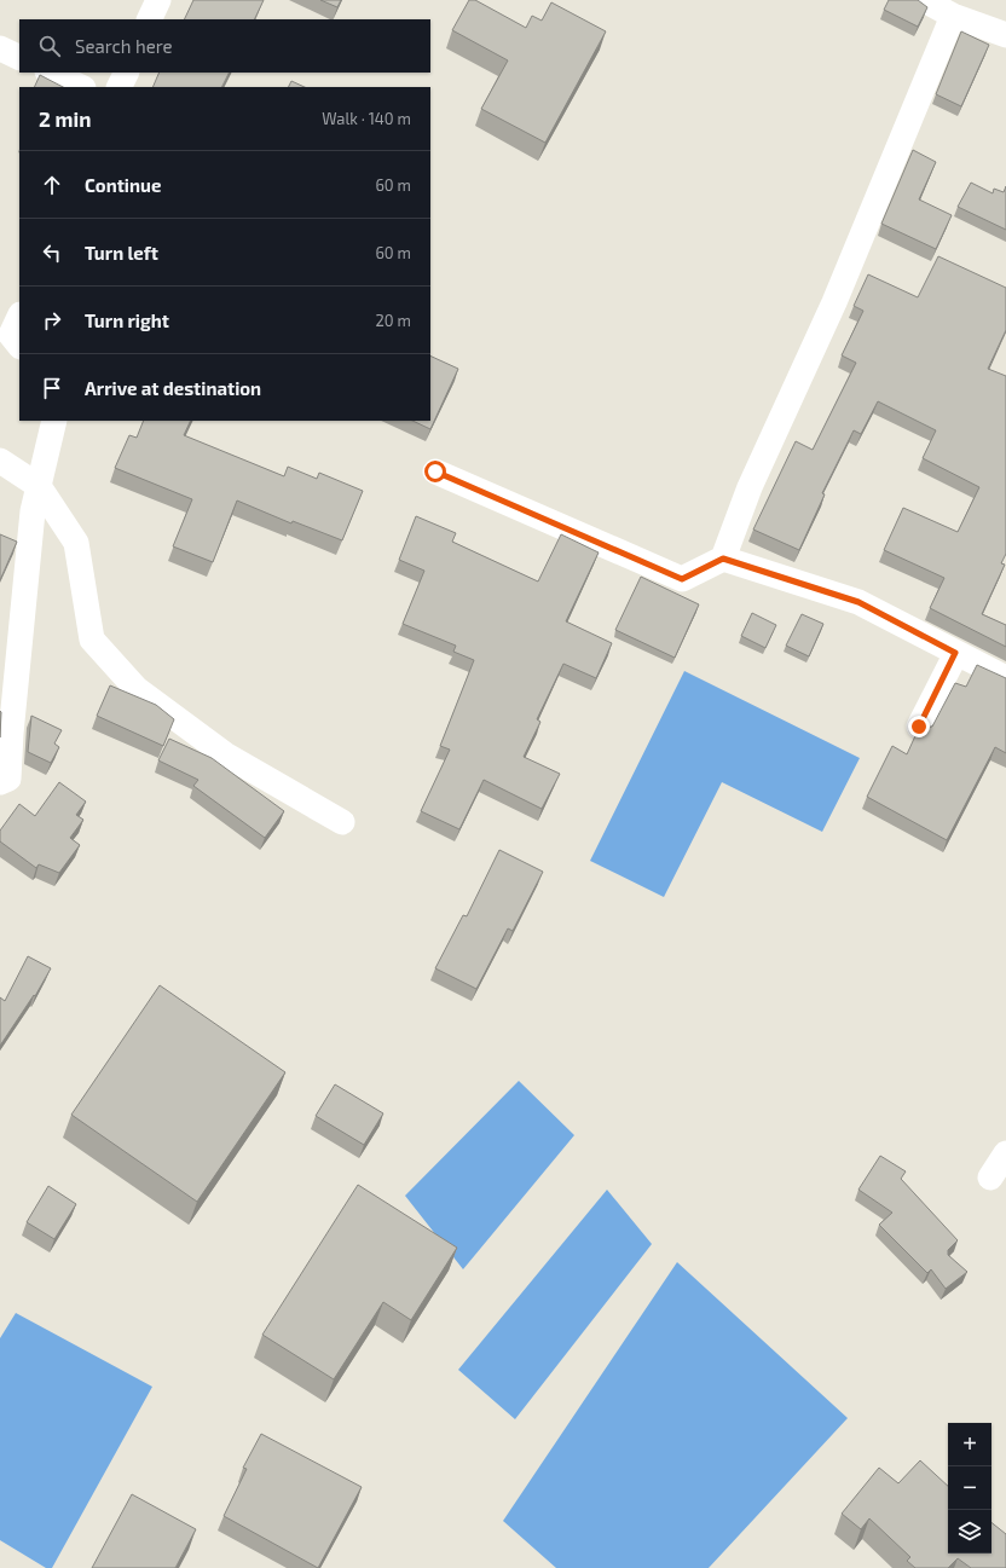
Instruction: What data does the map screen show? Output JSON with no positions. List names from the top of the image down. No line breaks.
{"page":{"search":"Search here","heading":["2 min","Walk · 140 m"],"list":[["Continue","60 m"],["Turn left","60 m"],["Turn right","20 m"],"Arrive at destination"],"map_buttons":["+","−"]}}
